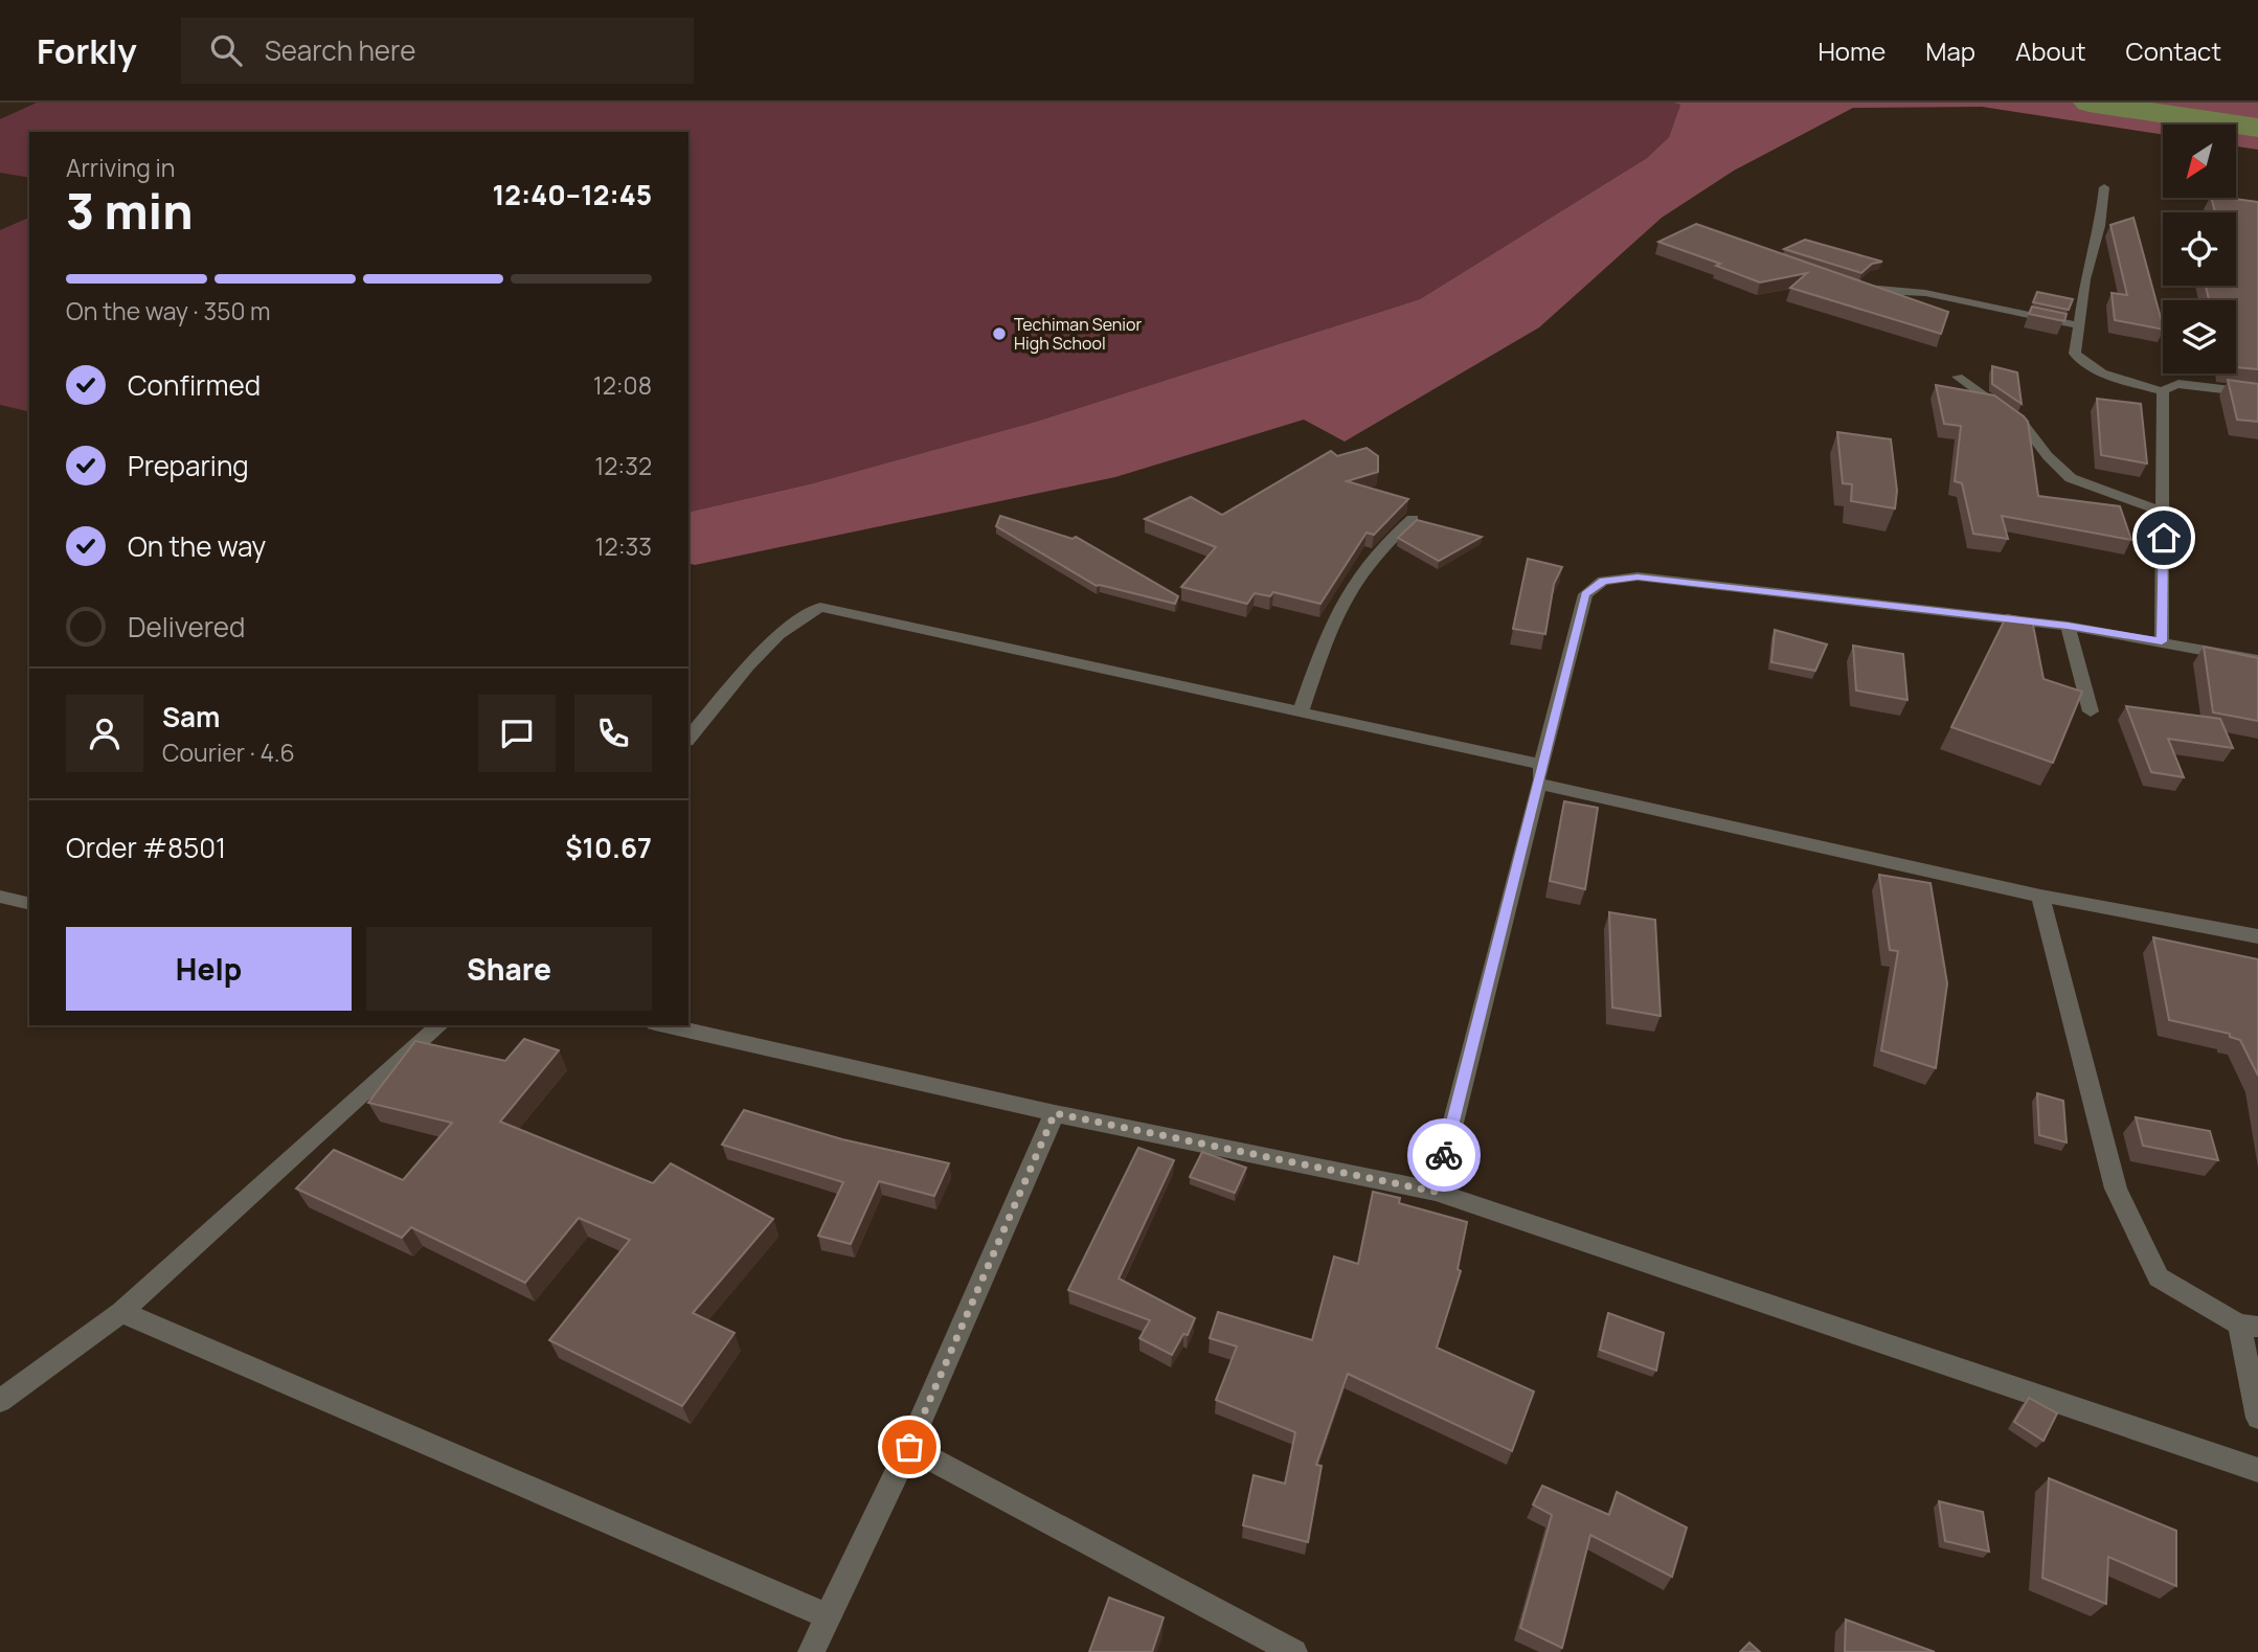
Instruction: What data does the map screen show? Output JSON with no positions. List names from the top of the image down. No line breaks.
{"places":["Techiman Senior High School"],"north":"bottom left","page":{"header":"Forkly","search":"Search here","nav":["Home","Map","About","Contact"],"heading":["3 min","Arriving in","12:40–12:45"],"panel":["Sam","Courier · 4.6","Order #8501","$10.67"],"bar":"On the way · 350 m","list":[["Confirmed","12:08"],["Preparing","12:32"],["On the way","12:33"],"Delivered"],"buttons":["Help","Share"]}}
